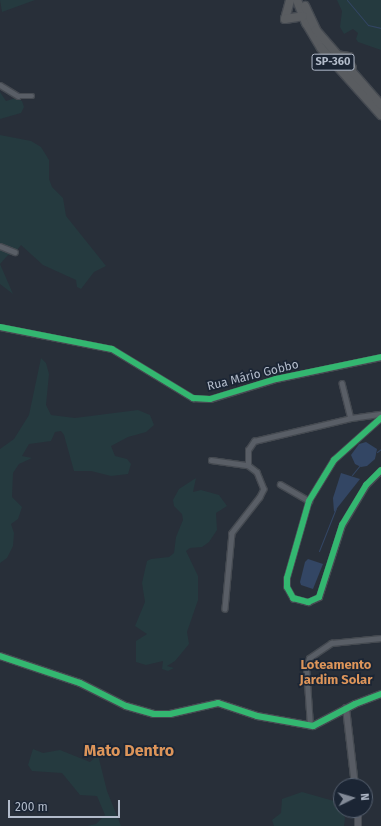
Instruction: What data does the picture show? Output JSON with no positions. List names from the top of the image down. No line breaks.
{"streets":{"highway":["SP-360"],"street":["Rua Mário Gobbo"]},"districts":["Loteamento Jardim Solar","Mato Dentro"],"scale_bar":"200 m","north":"right"}
